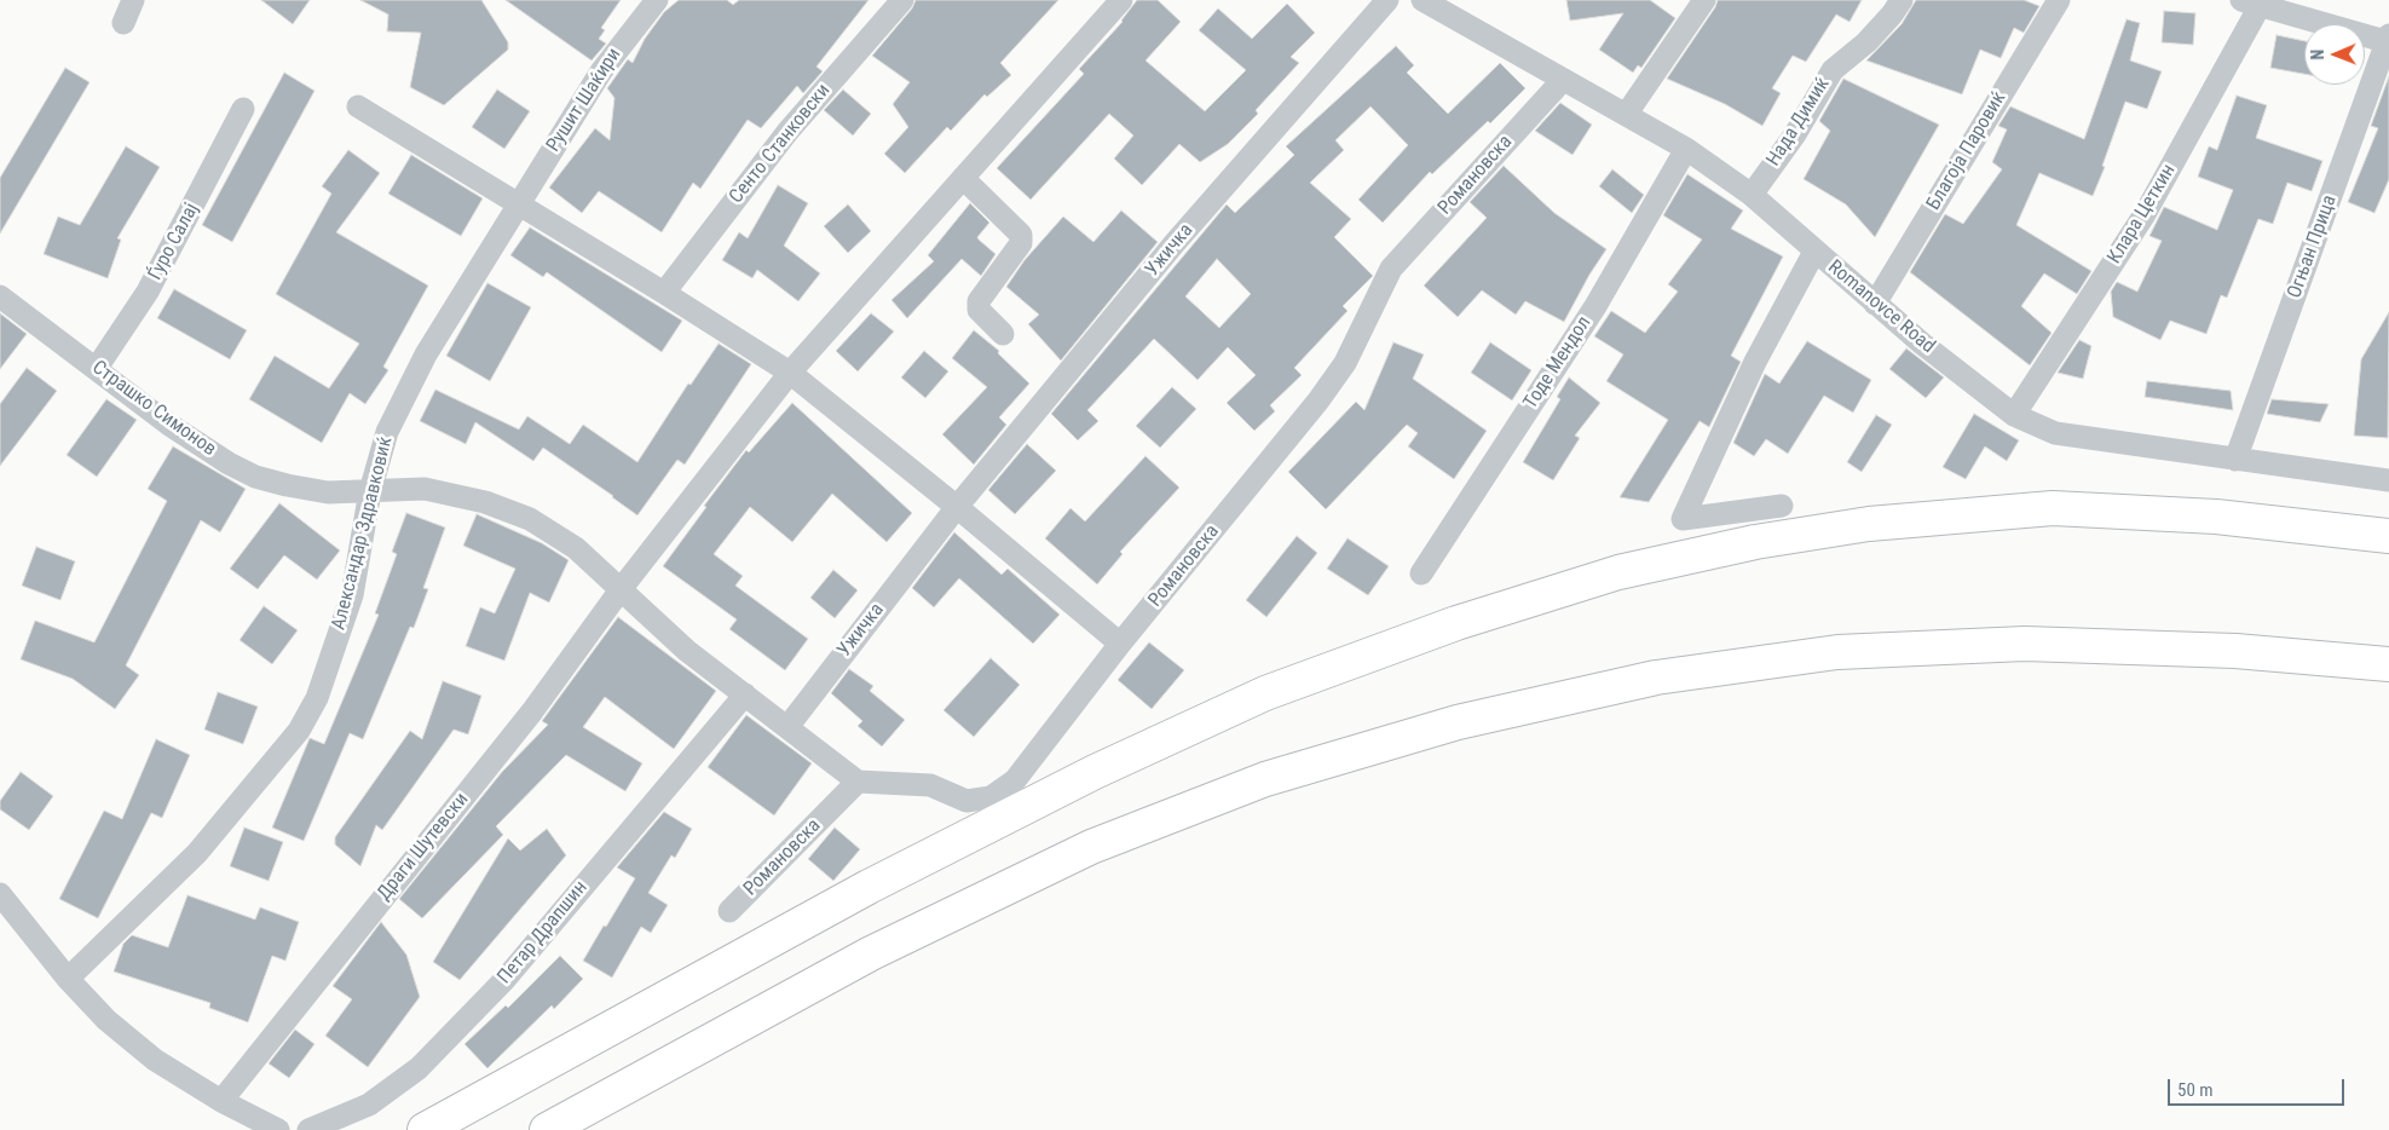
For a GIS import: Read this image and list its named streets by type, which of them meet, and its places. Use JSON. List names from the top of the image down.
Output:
{
  "streets": {
    "street": [
      "Рушит Шаќири",
      "Нада Димиќ",
      "Сенто Станковски",
      "Благоја Паровиќ",
      "Романовска",
      "Клара Цеткин",
      "Ѓуро Салај",
      "Огњан Прица",
      "Ужичка",
      "Romanovce Road",
      "Тоде Мендол",
      "Страшко Симонов",
      "Александар Здравковиќ",
      "Драги Шутевски",
      "Петар Драпшин"
    ]
  },
  "crossings": [
    ["Рушит Шаќири", "Александар Здравковиќ"],
    ["Нада Димиќ", "Romanovce Road"],
    ["Благоја Паровиќ", "Romanovce Road"],
    ["Романовска", "Romanovce Road"],
    ["Романовска", "Страшко Симонов"],
    ["Клара Цеткин", "Romanovce Road"],
    ["Ѓуро Салај", "Страшко Симонов"],
    ["Огњан Прица", "Romanovce Road"],
    ["Ужичка", "Страшко Симонов"],
    ["Romanovce Road", "Тоде Мендол"],
    ["Страшко Симонов", "Александар Здравковиќ"],
    ["Страшко Симонов", "Драги Шутевски"],
    ["Страшко Симонов", "Петар Драпшин"]
  ],
  "scale_bar": "50 m",
  "north": "left"
}
